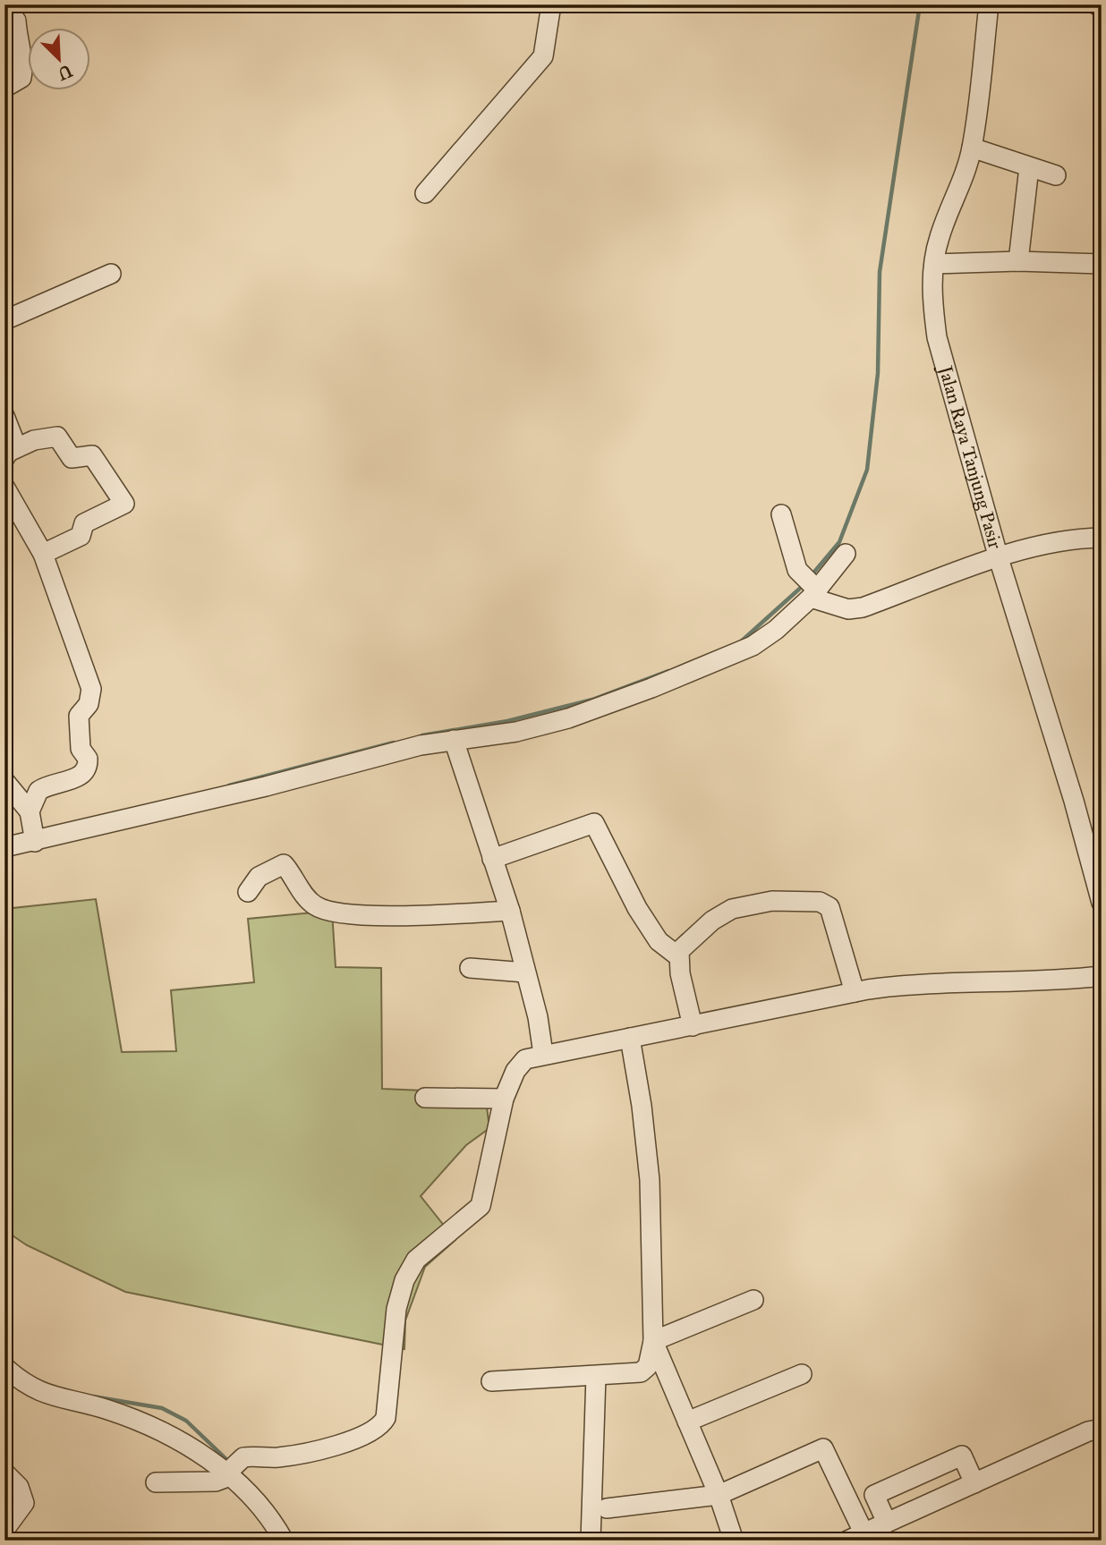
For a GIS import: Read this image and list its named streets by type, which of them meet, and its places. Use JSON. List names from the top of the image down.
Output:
{
  "streets": {
    "street": ["Jalan Raya Tanjung Pasir"]
  },
  "north": "bottom right"
}
